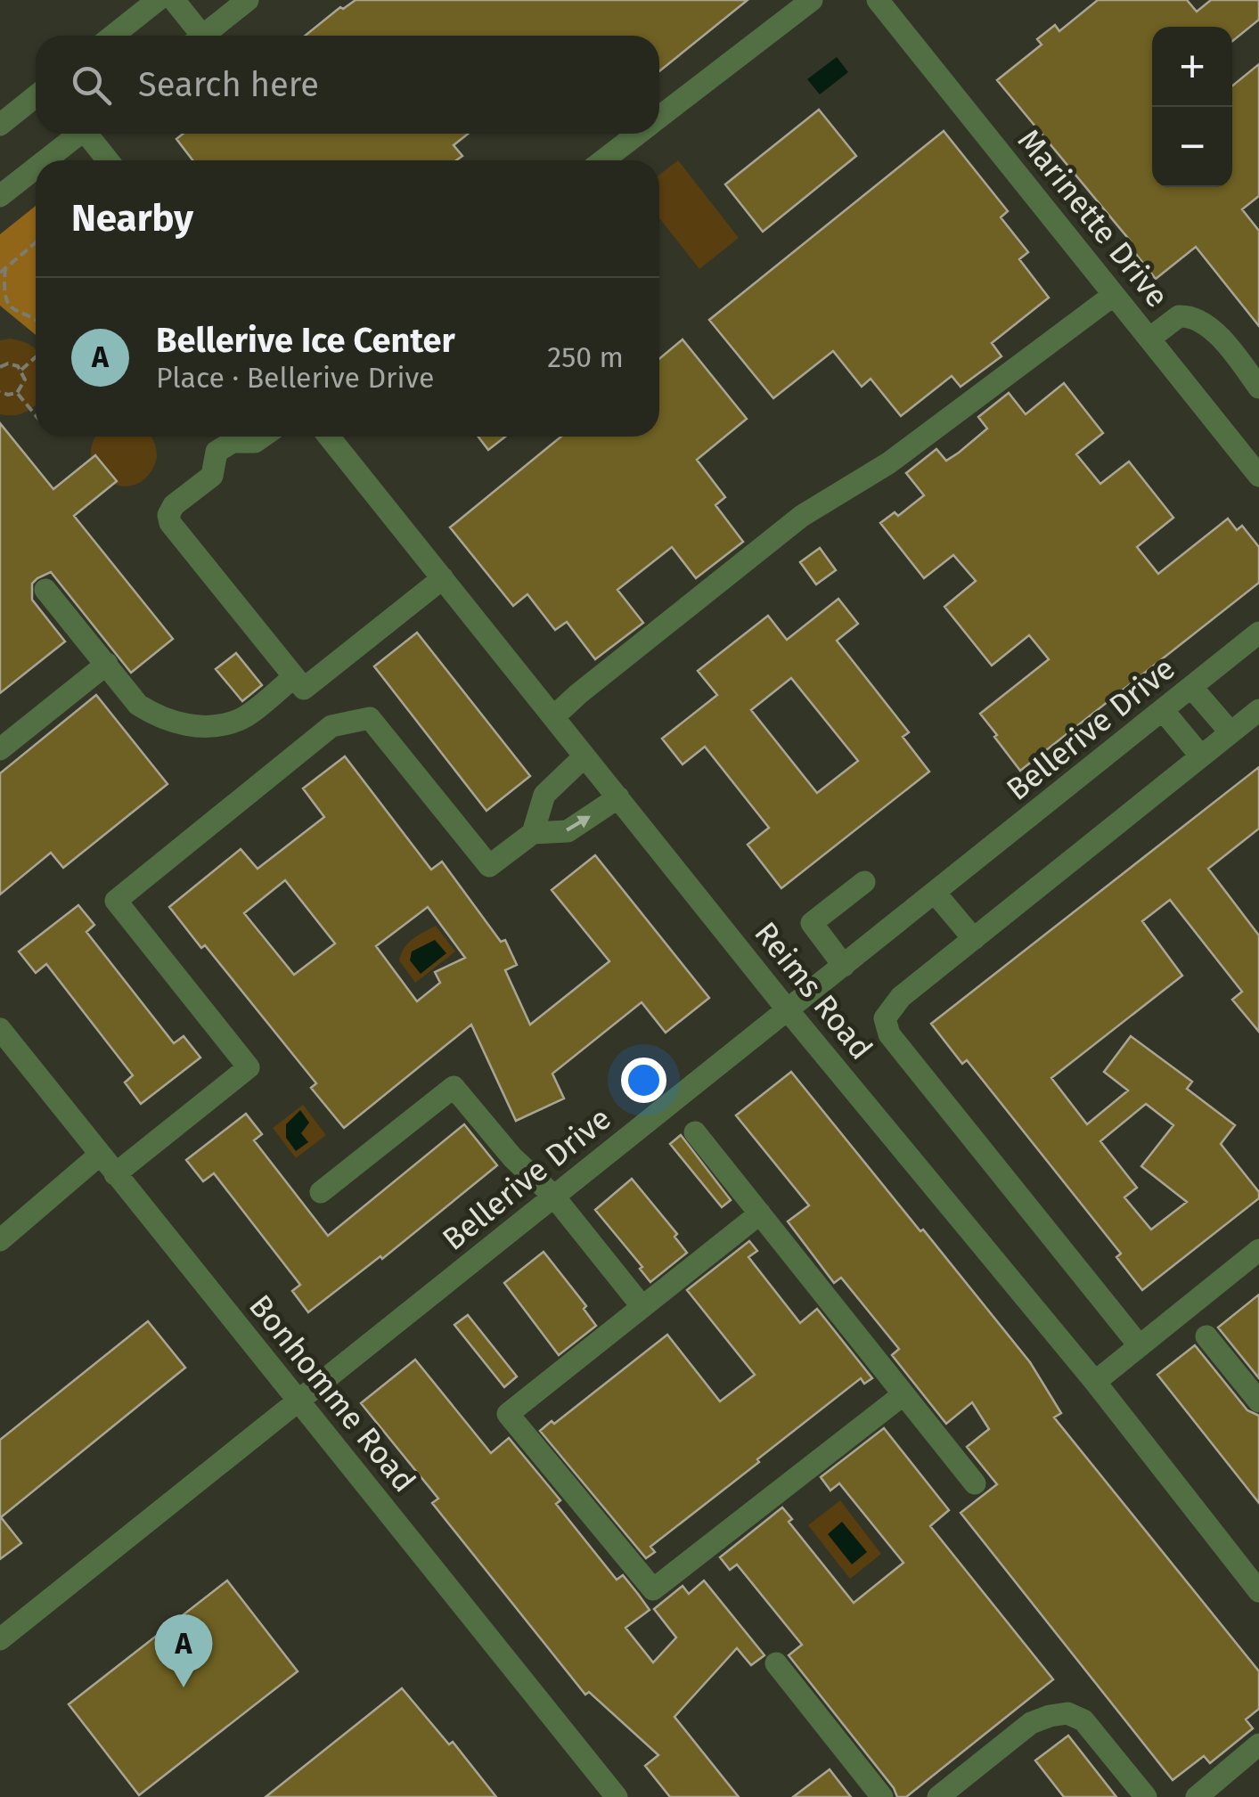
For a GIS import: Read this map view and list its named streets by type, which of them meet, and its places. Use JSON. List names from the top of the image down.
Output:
{
  "streets": {
    "street": [
      "Marinette Drive",
      "Bellerive Drive",
      "Reims Road",
      "Bonhomme Road"
    ]
  },
  "crossings": [
    ["Bellerive Drive", "Reims Road"],
    ["Bellerive Drive", "Bonhomme Road"]
  ],
  "page": {
    "map_buttons": ["+", "−"],
    "search": "Search here",
    "heading": "Nearby",
    "list": [
      {
        "mark": "A",
        "name": "Bellerive Ice Center",
        "note": "Place · Bellerive Drive",
        "value": "250 m"
      }
    ],
    "pins": "A"
  }
}
